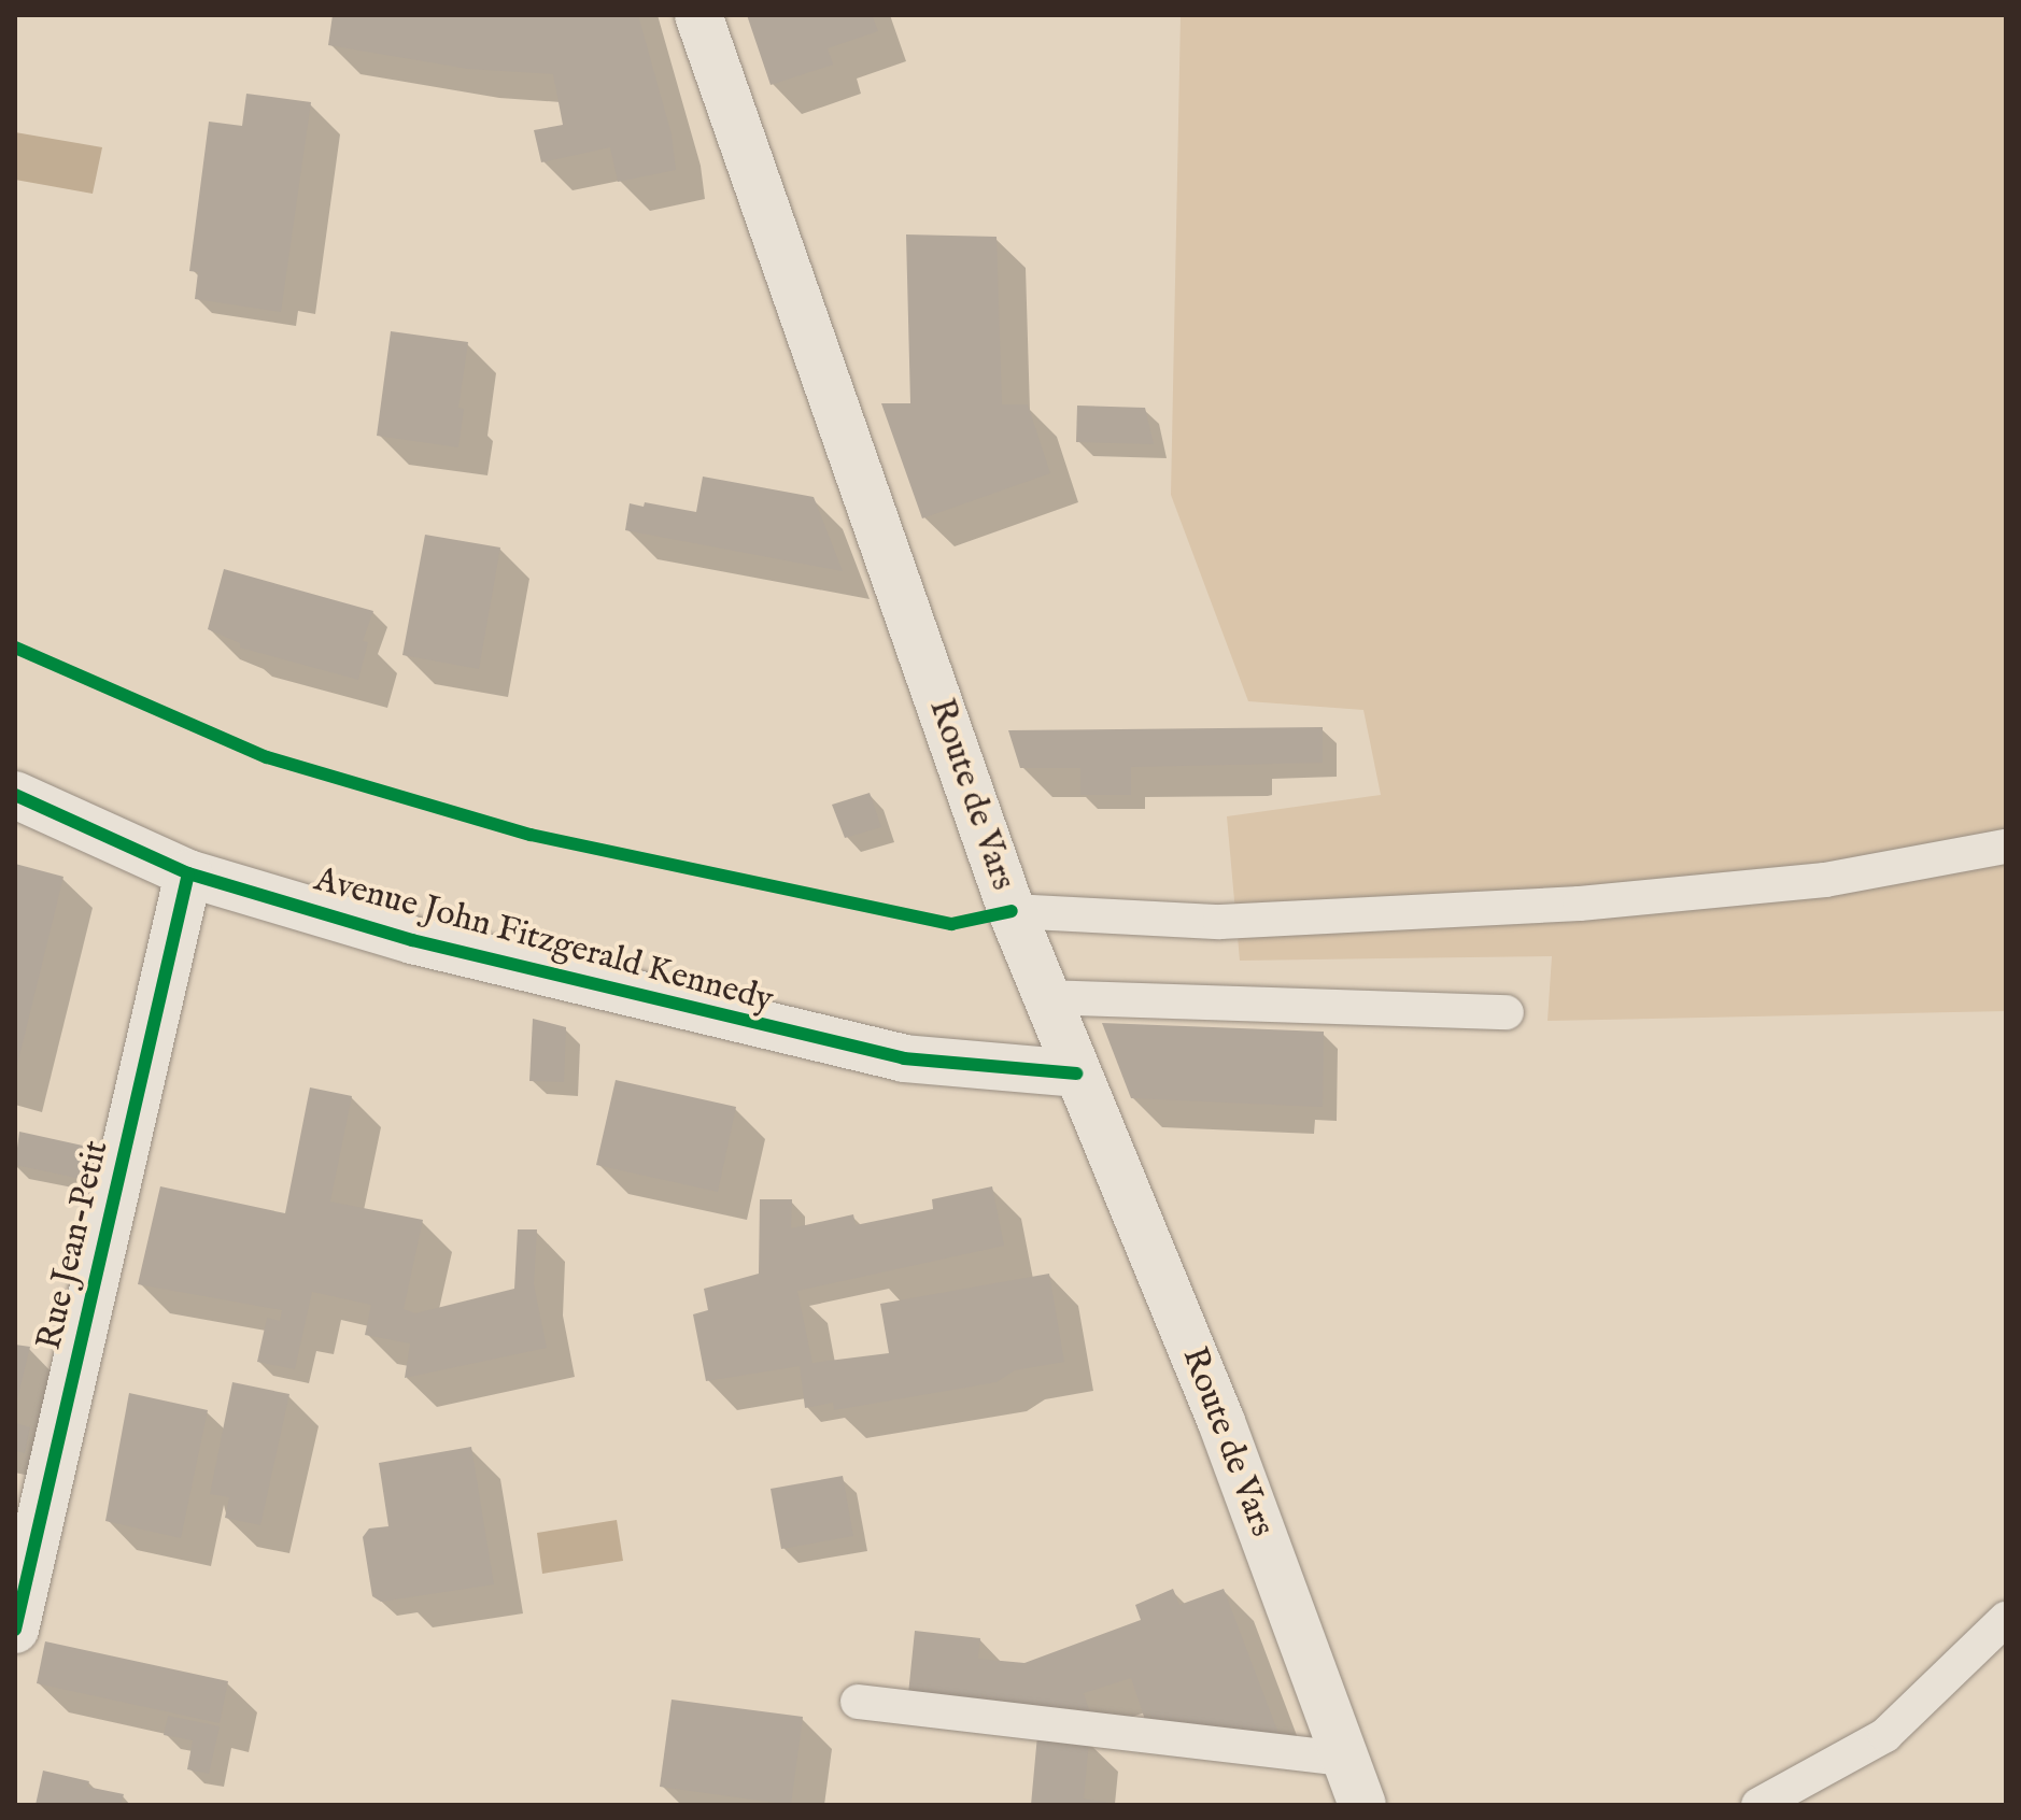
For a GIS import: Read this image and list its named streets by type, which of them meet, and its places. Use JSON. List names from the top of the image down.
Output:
{
  "streets": {
    "main road": ["Route de Vars", "Avenue John Fitzgerald Kennedy", "Rue Jean-Petit"]
  },
  "crossings": [
    ["Route de Vars", "Avenue John Fitzgerald Kennedy"],
    ["Avenue John Fitzgerald Kennedy", "Rue Jean-Petit"]
  ]
}
